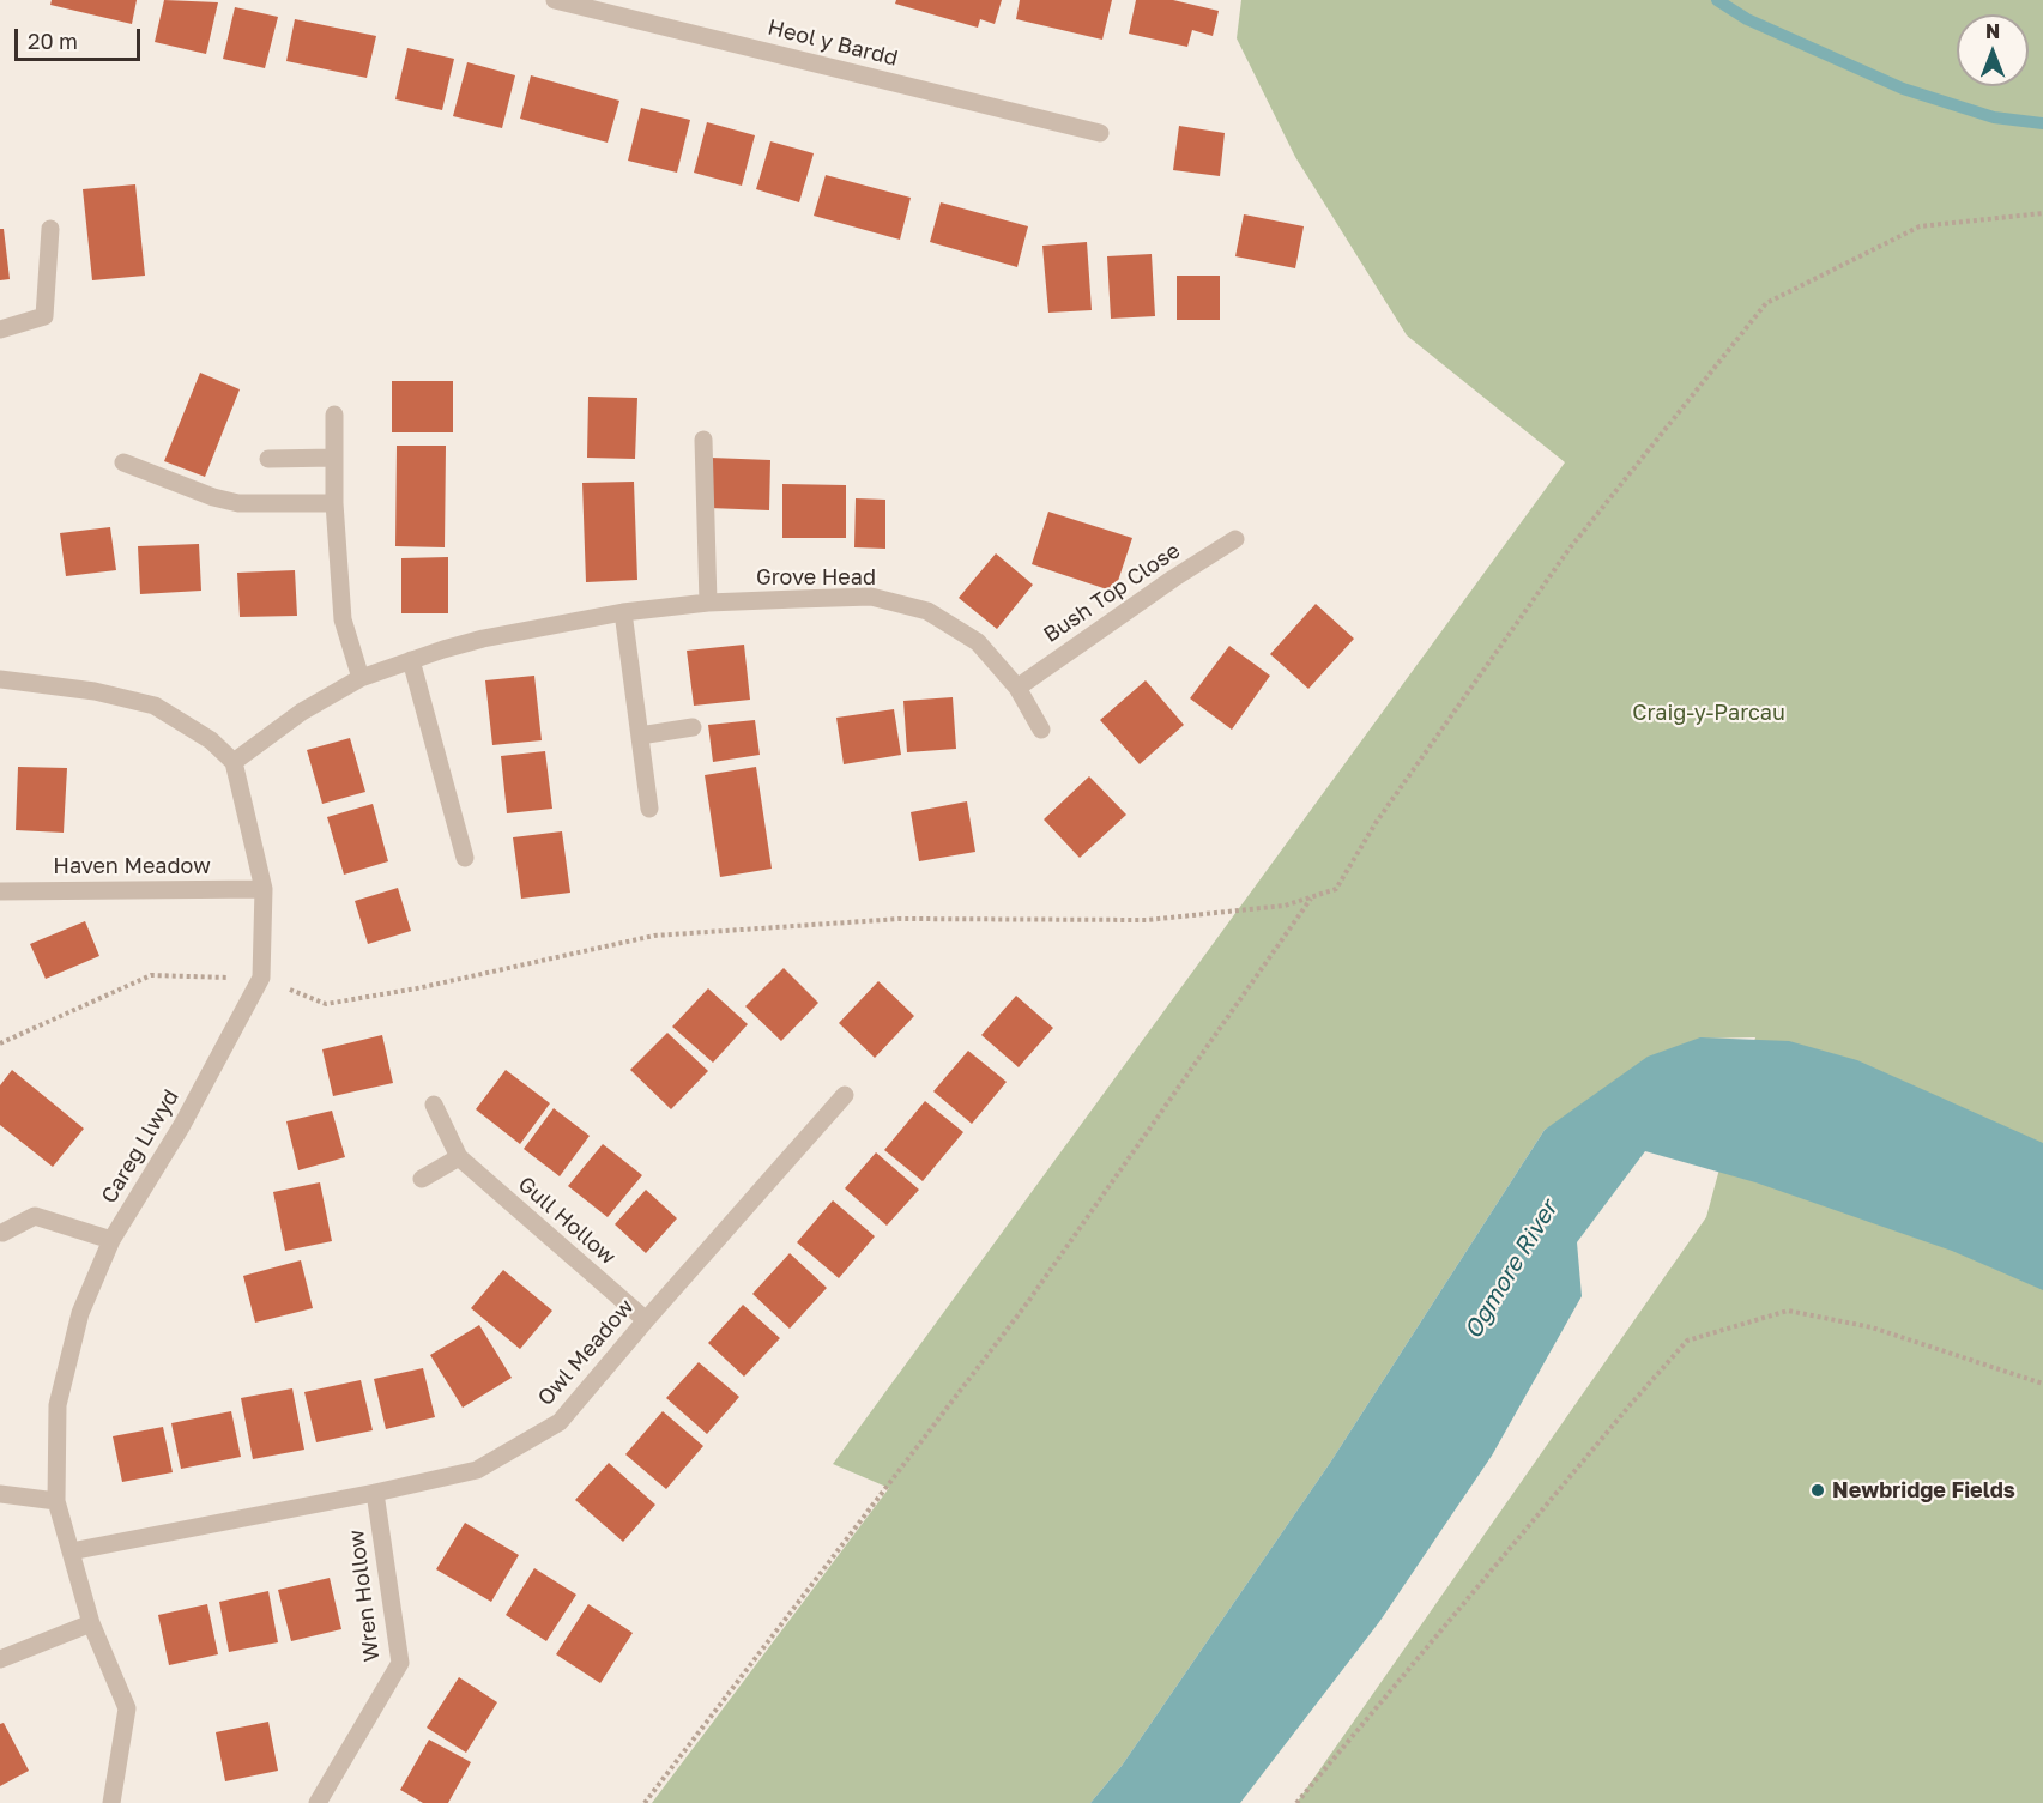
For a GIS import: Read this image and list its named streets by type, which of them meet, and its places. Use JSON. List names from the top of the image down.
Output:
{
  "streets": {
    "street": [
      "Heol y Bardd",
      "Grove Head",
      "Bush Top Close",
      "Haven Meadow",
      "Careg Llwyd",
      "Gull Hollow",
      "Owl Meadow",
      "Wren Hollow"
    ]
  },
  "crossings": [
    ["Grove Head", "Bush Top Close"],
    ["Grove Head", "Careg Llwyd"],
    ["Haven Meadow", "Careg Llwyd"],
    ["Careg Llwyd", "Owl Meadow"],
    ["Gull Hollow", "Owl Meadow"],
    ["Owl Meadow", "Wren Hollow"]
  ],
  "water": ["Ogmore River"],
  "parks": ["Craig-y-Parcau"],
  "places": ["Newbridge Fields"],
  "scale_bar": "20 m",
  "north": "top"
}
